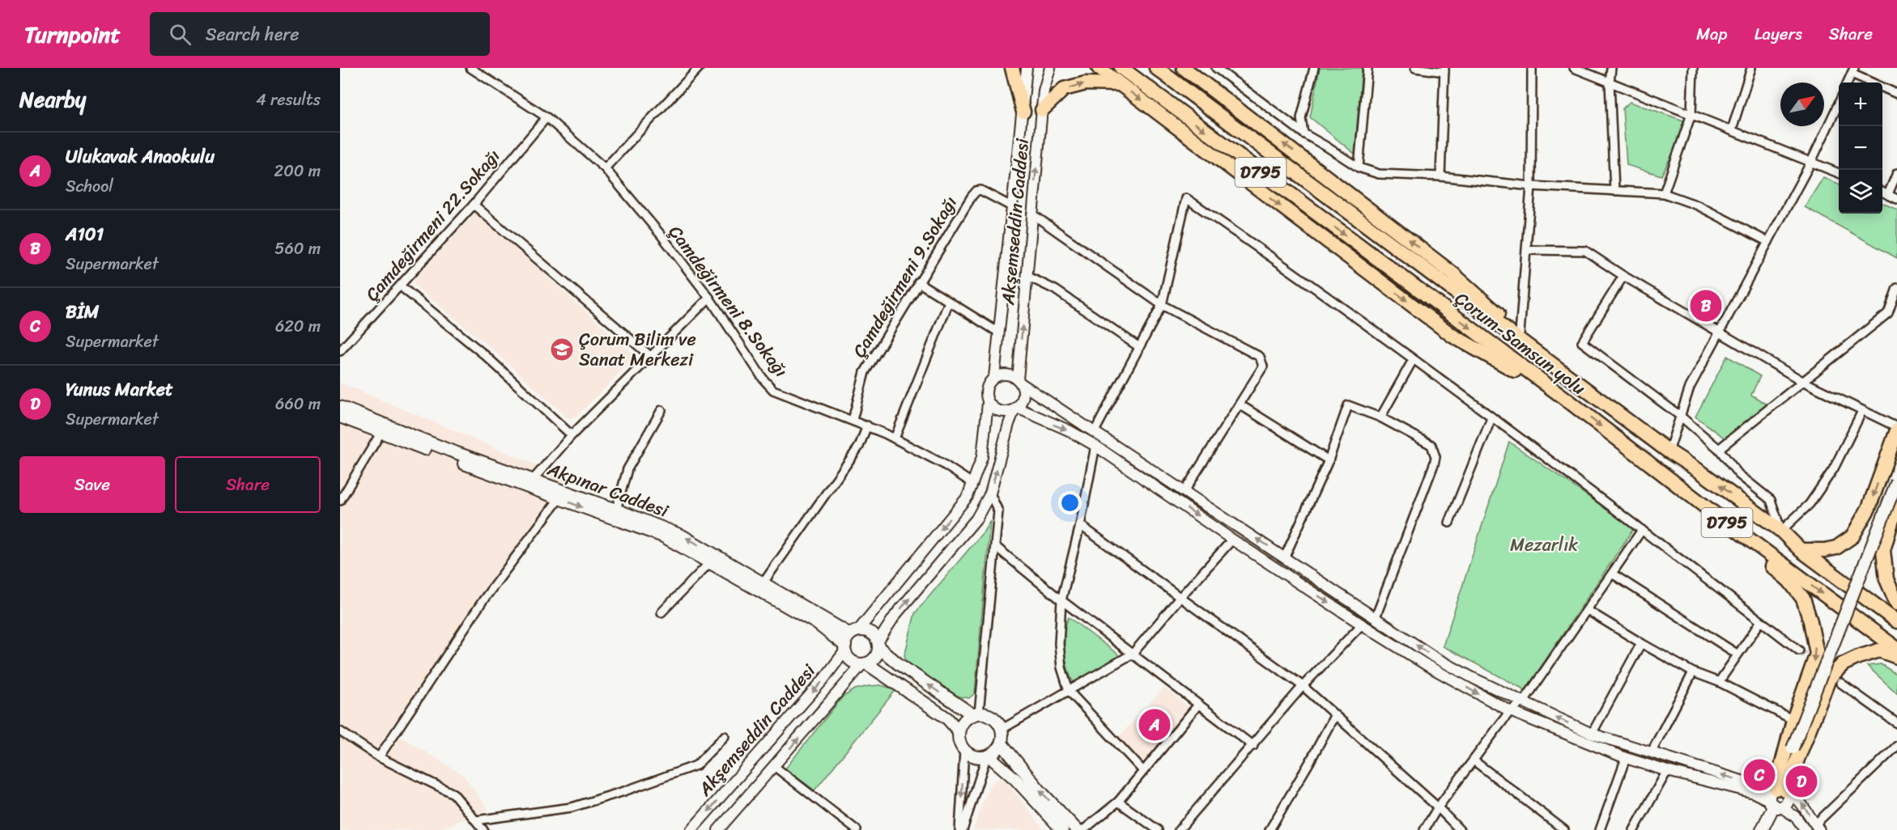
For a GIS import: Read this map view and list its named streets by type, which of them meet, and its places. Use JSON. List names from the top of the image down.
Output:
{
  "streets": {
    "highway": ["D795", "Çorum-Samsun yolu"],
    "main road": ["Akpınar Caddesi"],
    "street": [
      "Akşemseddin Caddesi",
      "Çamdeğirmeni 22.Sokağı",
      "Çamdeğirmeni 9.Sokağı",
      "Çamdeğirmeni 8.Sokağı"
    ]
  },
  "crossings": [
    ["Akşemseddin Caddesi", "Çamdeğirmeni 9.Sokağı"],
    ["Akşemseddin Caddesi", "Akpınar Caddesi"],
    ["Çamdeğirmeni 22.Sokağı", "Çamdeğirmeni 8.Sokağı"],
    ["Çamdeğirmeni 9.Sokağı", "Çamdeğirmeni 8.Sokağı"]
  ],
  "parks": ["Mezarlık"],
  "places": {
    "school or university": ["Çorum Bilim ve Sanat Merkezi"]
  },
  "north": "top right",
  "page": {
    "header": "Turnpoint",
    "search": "Search here",
    "nav": ["Map", "Layers", "Share"],
    "heading": ["Nearby", "4 results"],
    "map_buttons": ["+", "−"],
    "list": [
      {
        "mark": "A",
        "name": "Ulukavak Anaokulu",
        "note": "School",
        "value": "200 m"
      },
      {
        "mark": "B",
        "name": "A101",
        "note": "Supermarket",
        "value": "560 m"
      },
      {
        "mark": "C",
        "name": "BİM",
        "note": "Supermarket",
        "value": "620 m"
      },
      {
        "mark": "D",
        "name": "Yunus Market",
        "note": "Supermarket",
        "value": "660 m"
      }
    ],
    "pins": [
      "B",
      "A",
      "C",
      "D"
    ],
    "buttons": ["Save", "Share"]
  }
}
